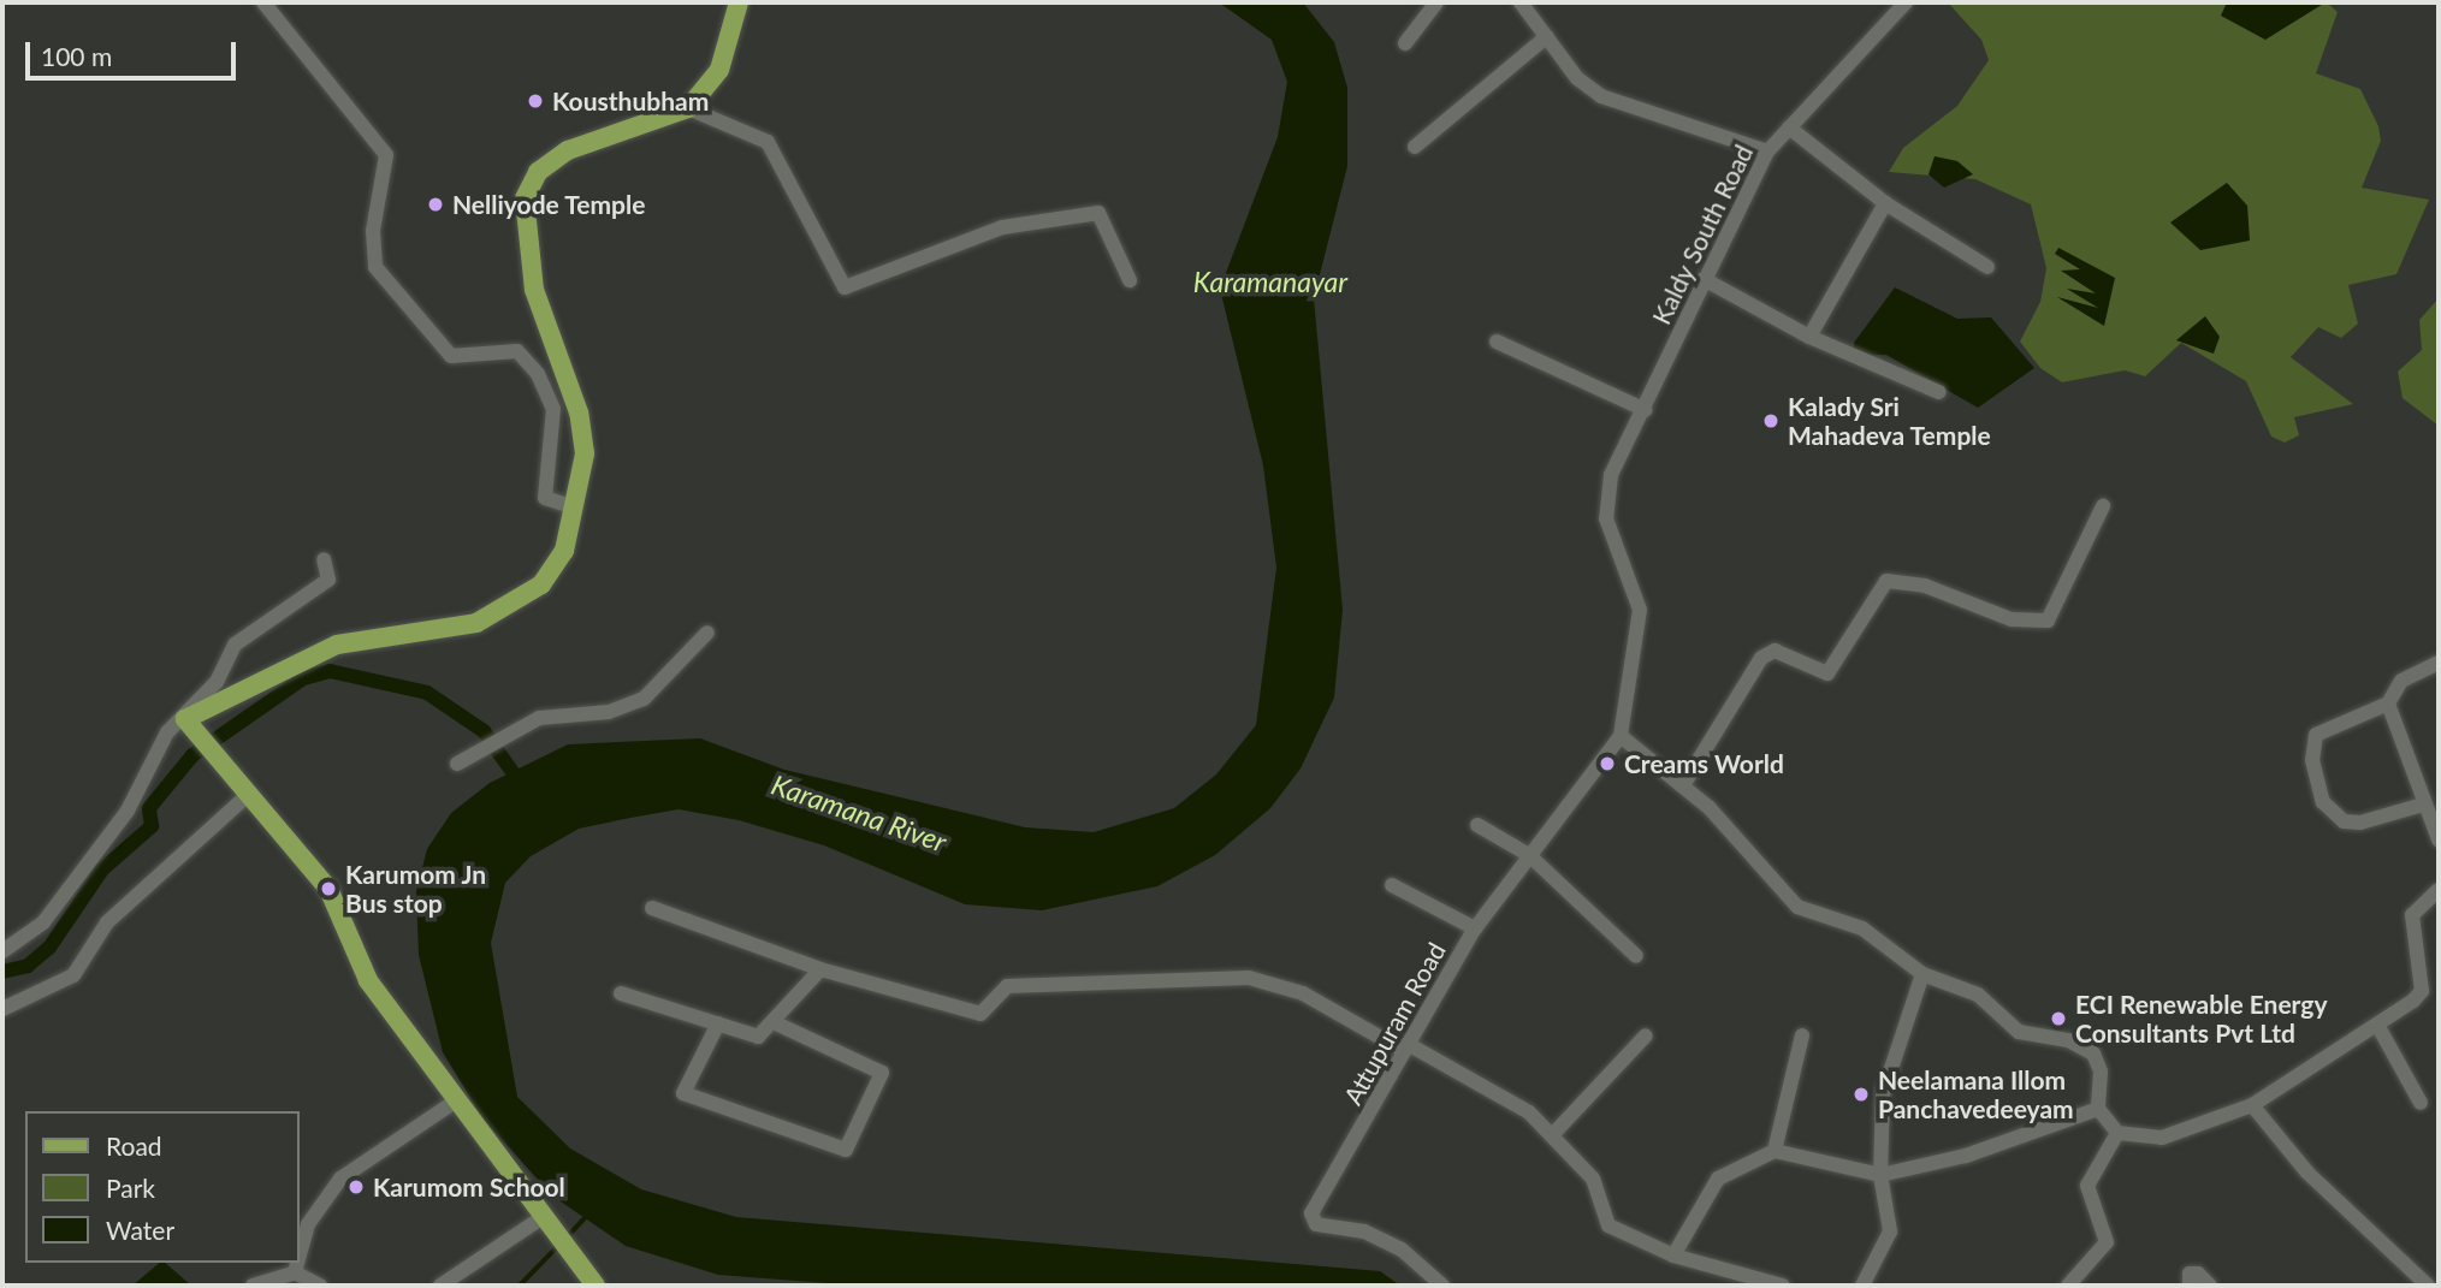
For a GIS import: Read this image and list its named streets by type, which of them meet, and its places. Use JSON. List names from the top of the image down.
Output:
{
  "streets": {
    "street": ["Kaldy South Road", "Attupuram Road"]
  },
  "crossings": [
    ["Kaldy South Road", "Attupuram Road"]
  ],
  "water": ["Karamanayar", "Karamana River"],
  "places": [
    "Kousthubham",
    "Nelliyode Temple",
    "Kalady Sri Mahadeva Temple",
    "Creams World",
    "Karumom Jn Bus stop",
    "ECI Renewable Energy Consultants Pvt Ltd",
    "Neelamana Illom Panchavedeeyam",
    "Karumom School"
  ],
  "legend": ["Road", "Park", "Water"],
  "scale_bar": "100 m"
}
